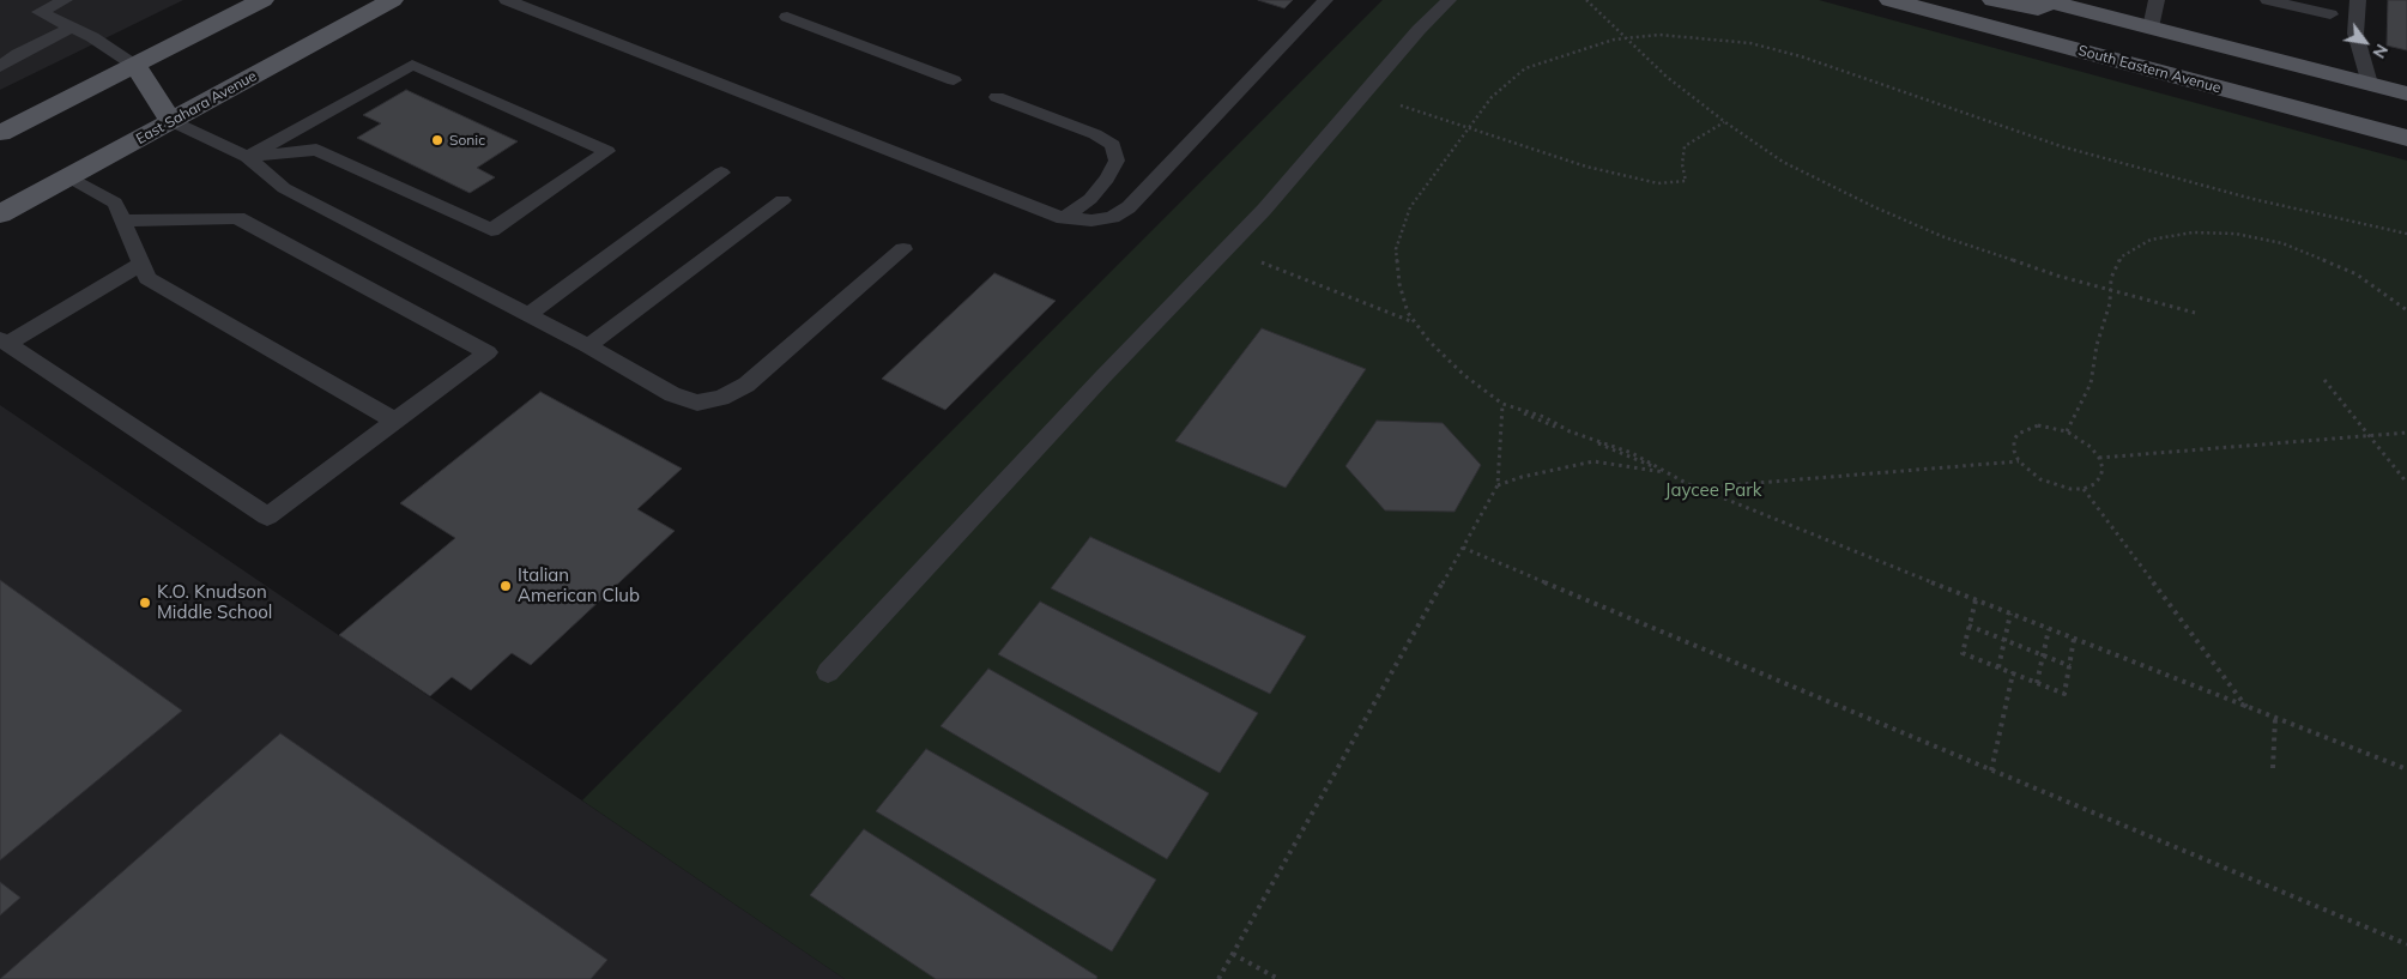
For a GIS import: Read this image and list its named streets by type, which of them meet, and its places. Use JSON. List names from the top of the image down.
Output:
{
  "streets": {
    "main road": ["South Eastern Avenue", "East Sahara Avenue"]
  },
  "parks": ["Jaycee Park"],
  "places": ["Sonic", "Italian American Club", "K.O. Knudson Middle School"],
  "north": "bottom right"
}
